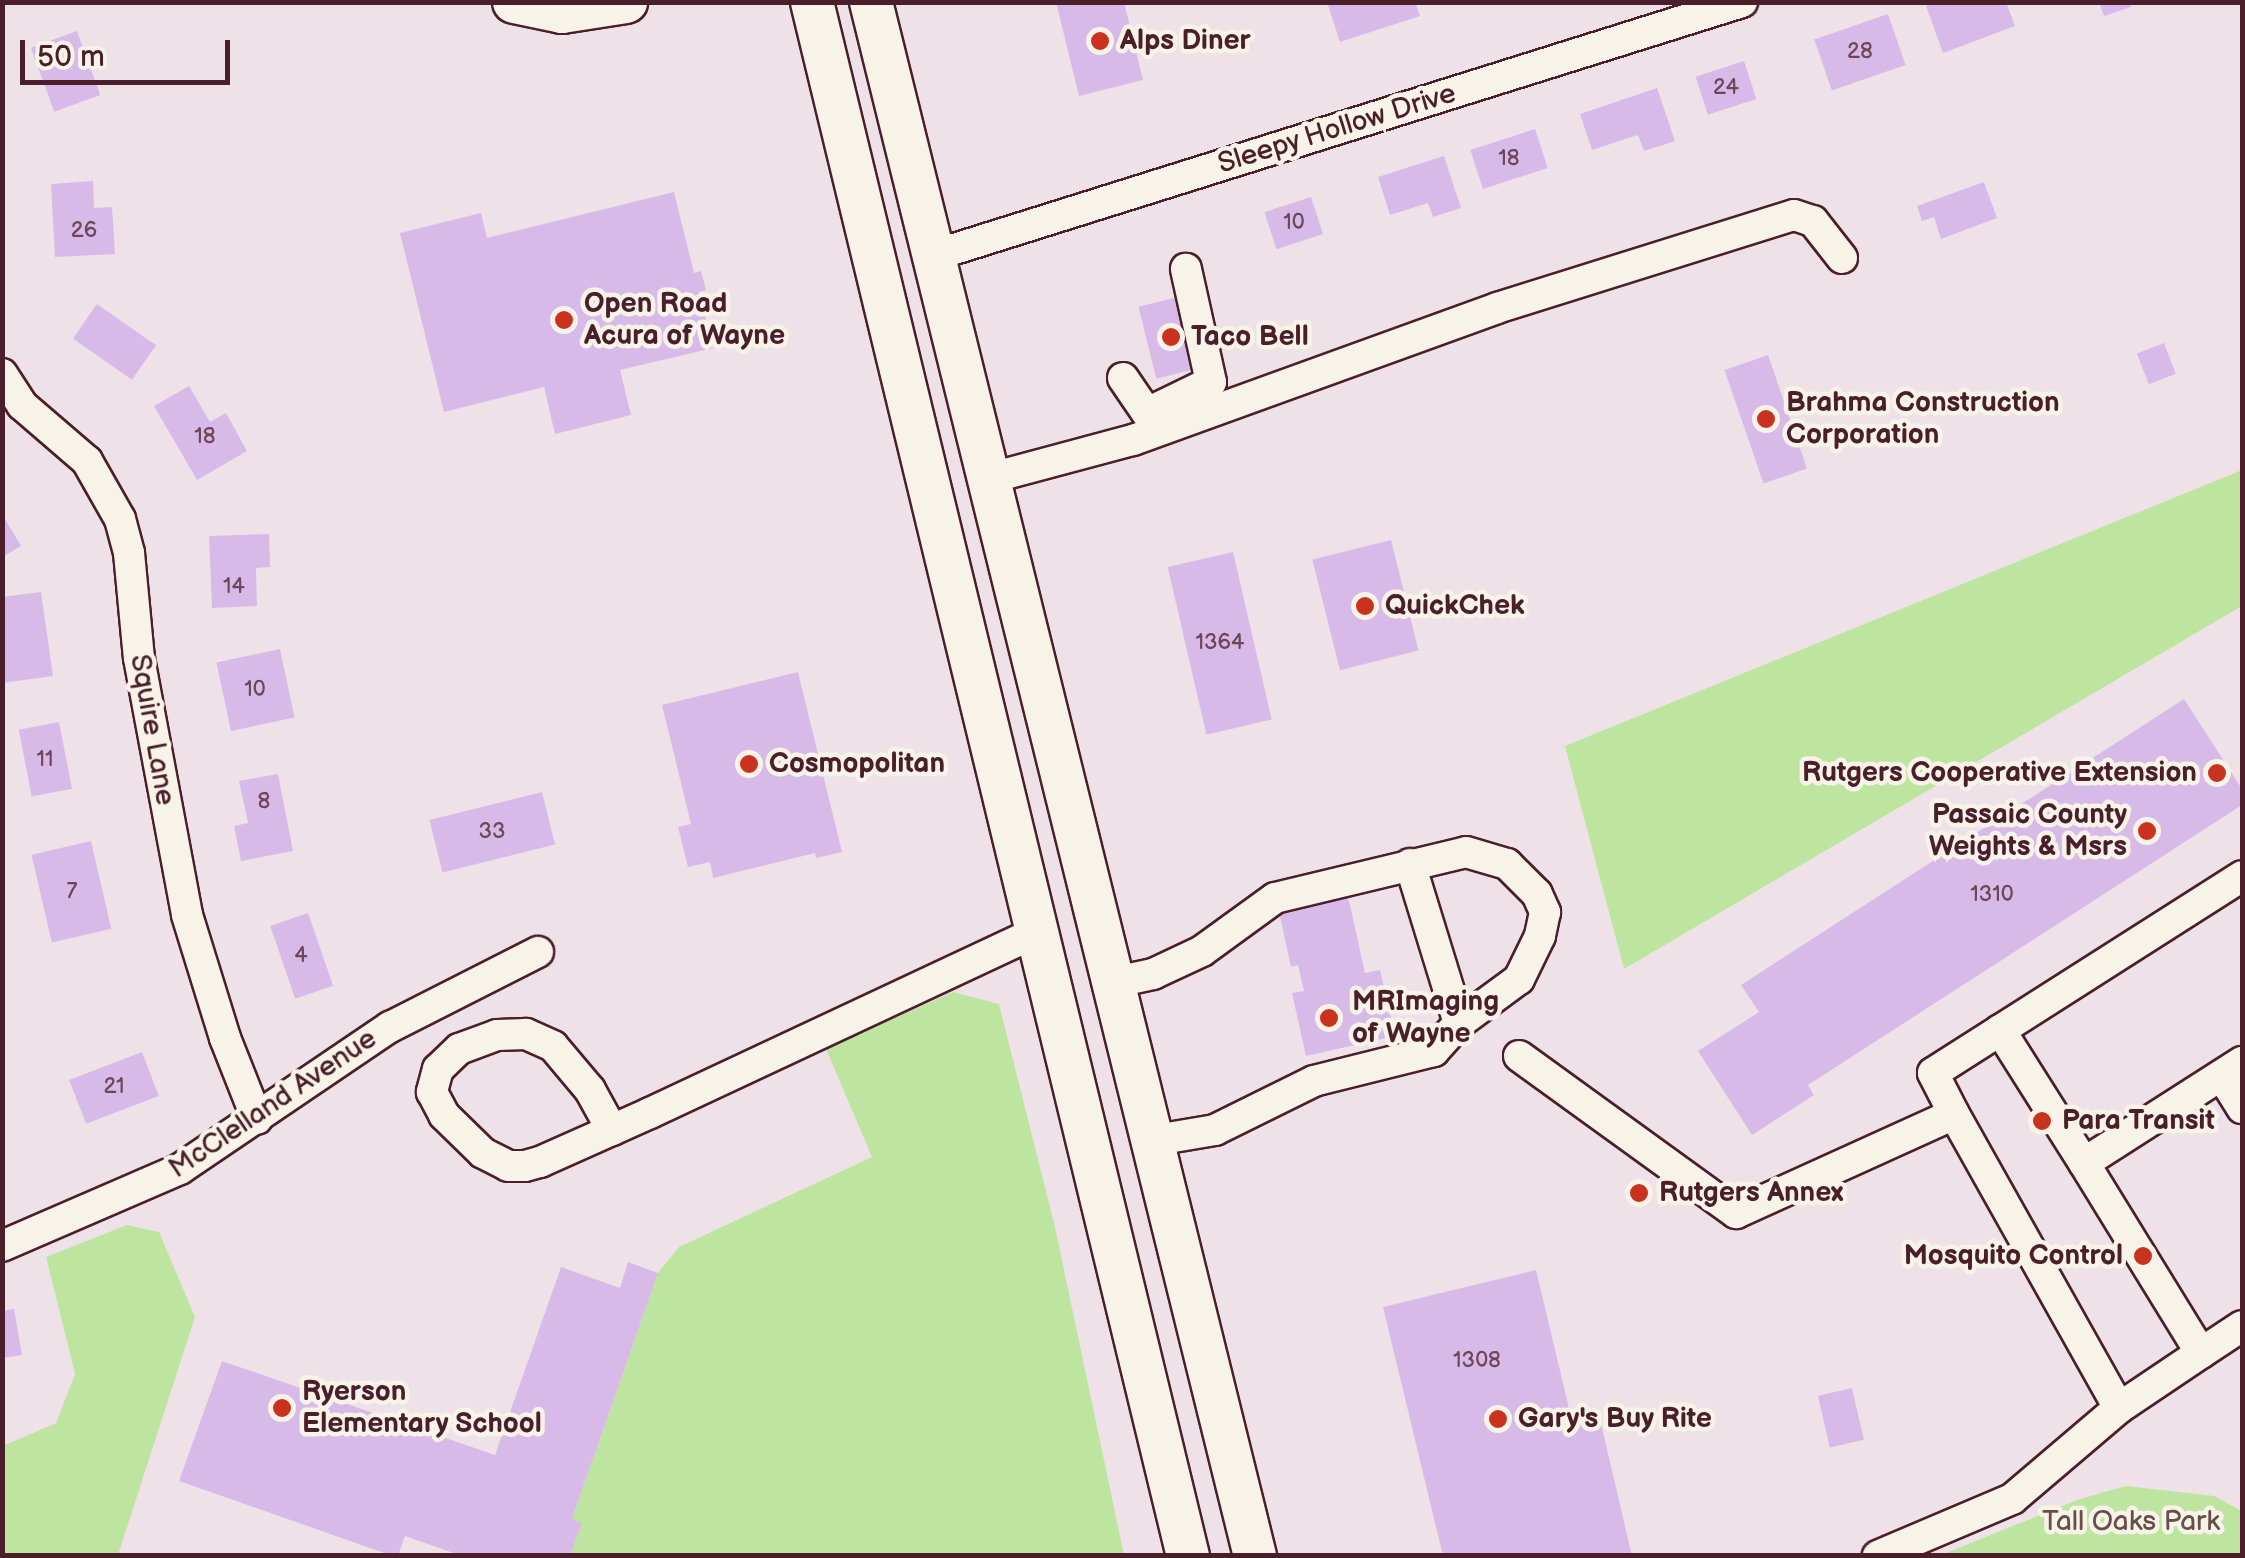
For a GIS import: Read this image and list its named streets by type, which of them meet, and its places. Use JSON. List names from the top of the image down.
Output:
{
  "streets": {
    "street": ["Sleepy Hollow Drive", "Squire Lane", "McClelland Avenue"]
  },
  "crossings": [
    ["Squire Lane", "McClelland Avenue"]
  ],
  "parks": ["Tall Oaks Park"],
  "places": [
    "Alps Diner",
    "Open Road Acura of Wayne",
    "Taco Bell",
    "Brahma Construction Corporation",
    "QuickChek",
    "Cosmopolitan",
    "Rutgers Cooperative Extension",
    "Passaic County Weights & Msrs",
    "MRImaging of Wayne",
    "Para Transit",
    "Rutgers Annex",
    "Mosquito Control",
    "Ryerson Elementary School",
    "Gary's Buy Rite"
  ],
  "house_numbers": [
    "28",
    "24",
    "18",
    "10",
    "26",
    "18",
    "14",
    "1364",
    "10",
    "11",
    "8",
    "33",
    "7",
    "1310",
    "4",
    "21",
    "1308"
  ],
  "scale_bar": "50 m"
}
